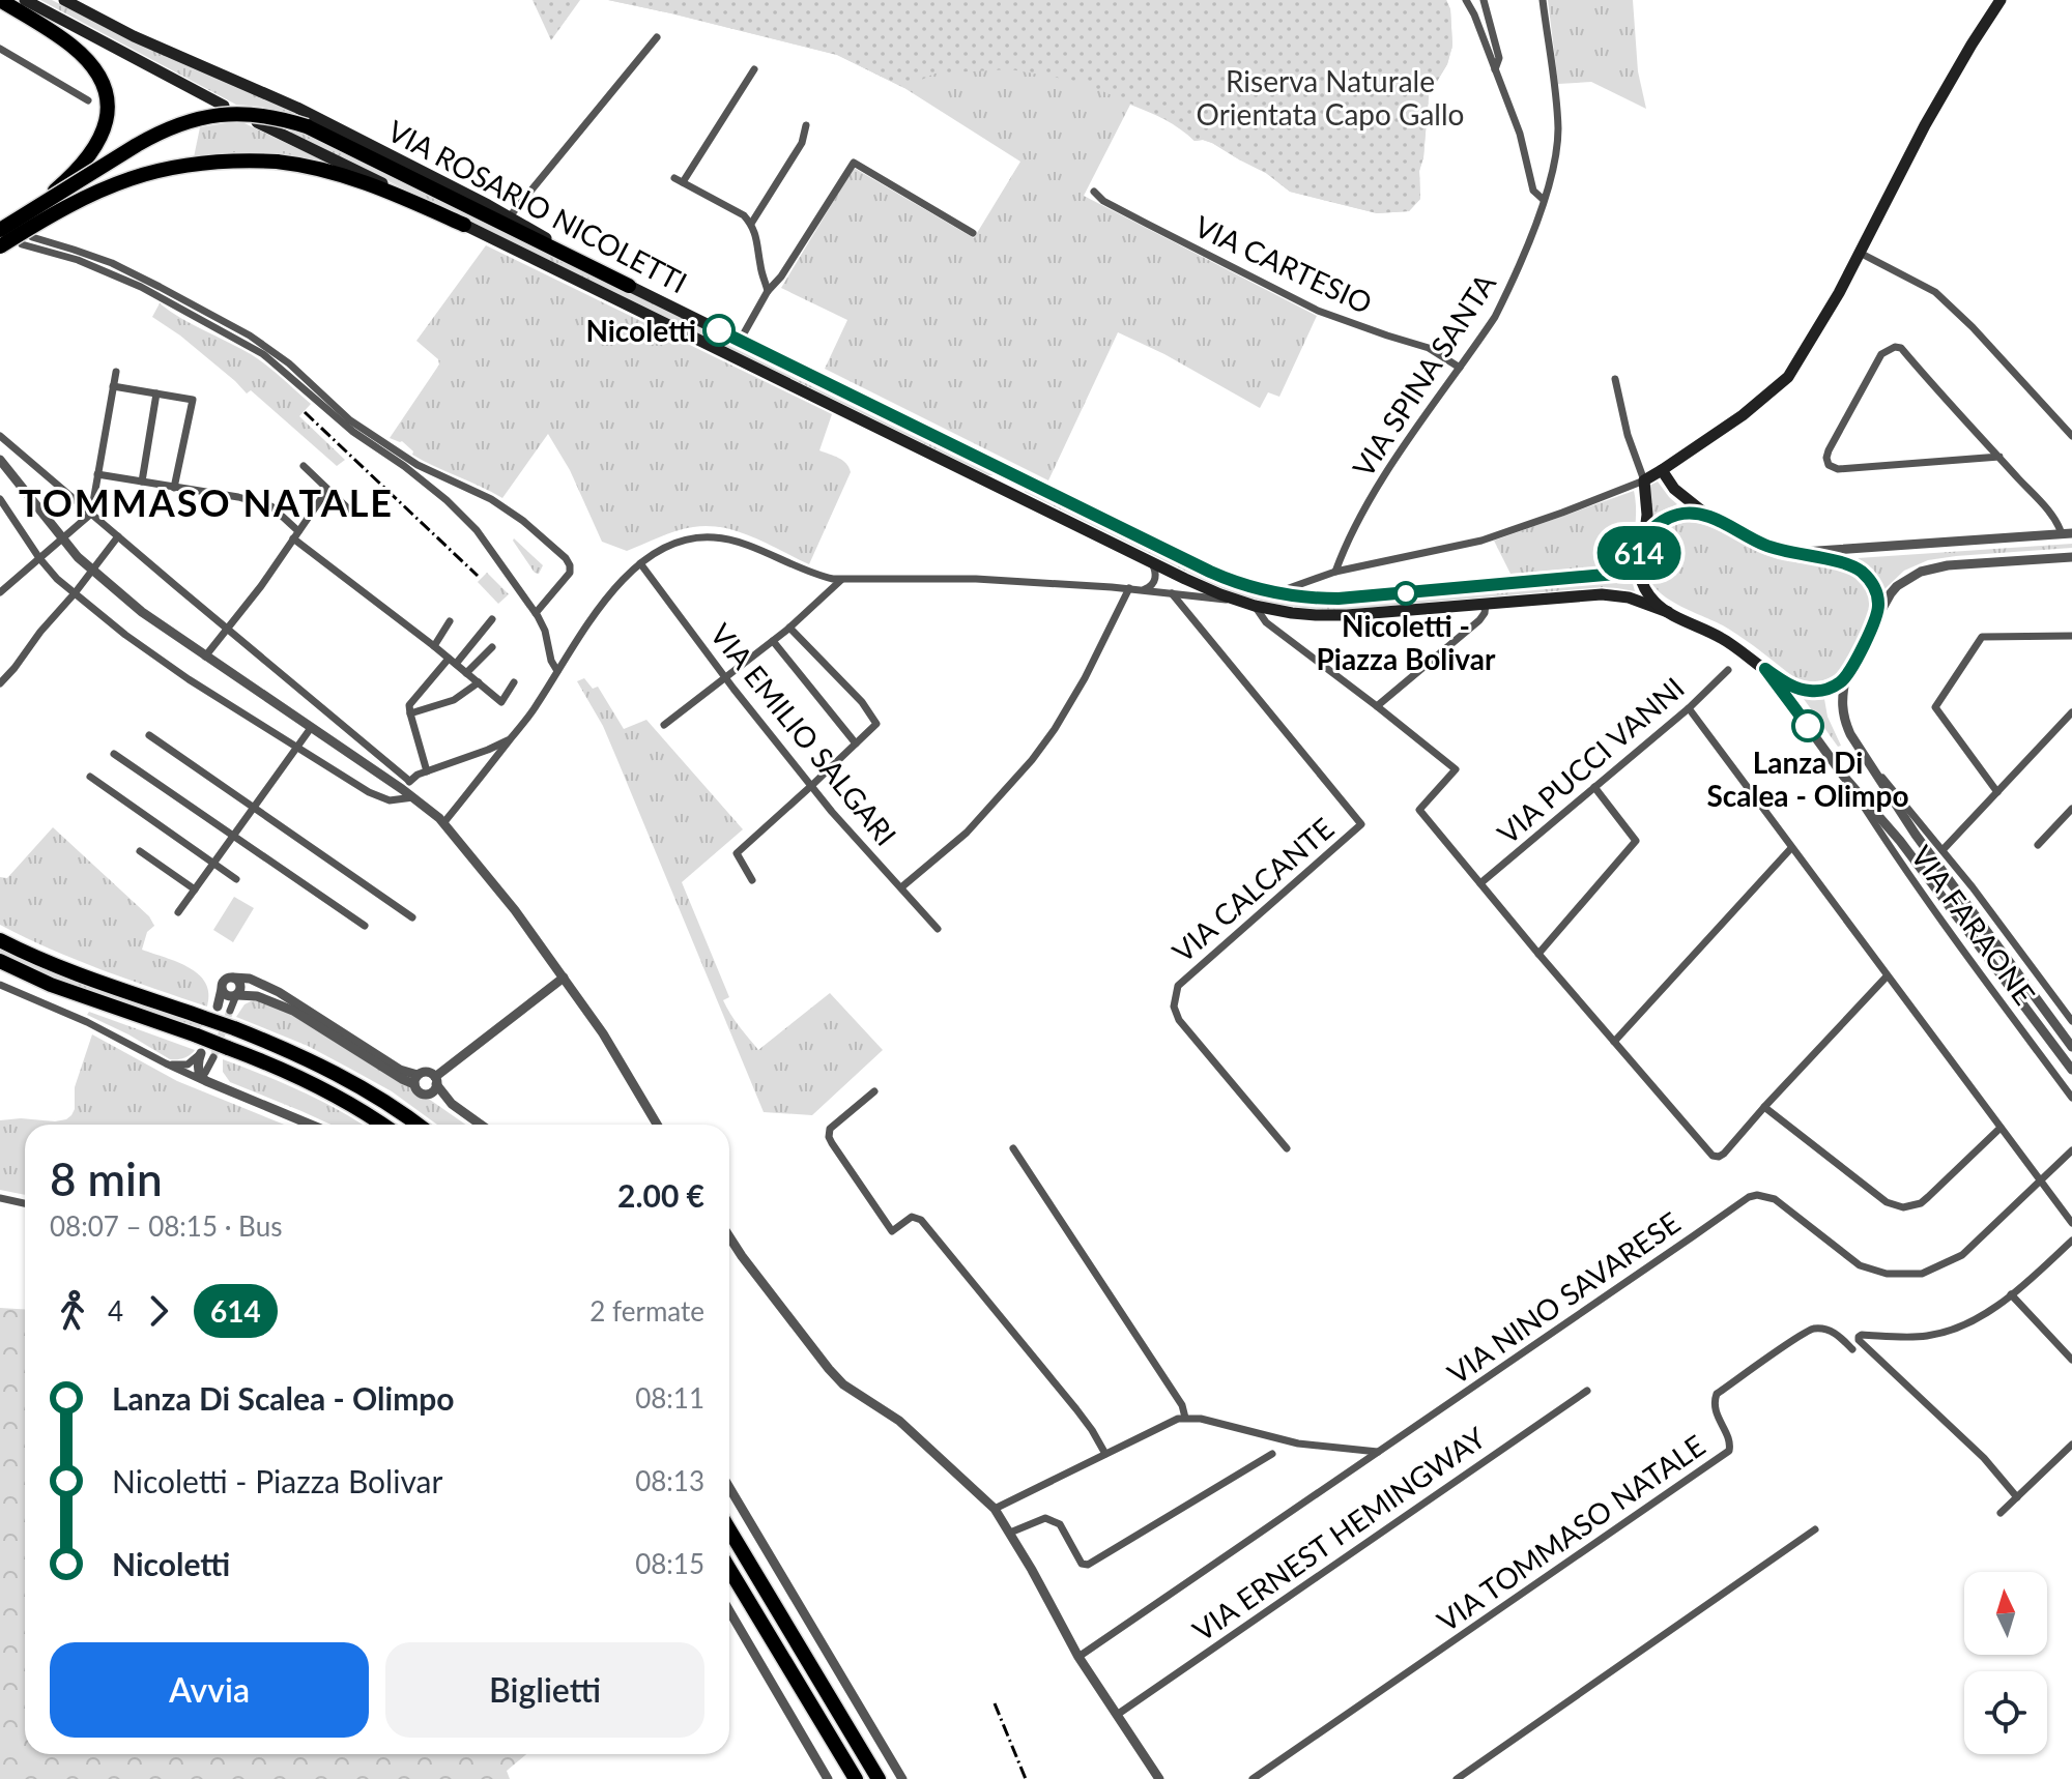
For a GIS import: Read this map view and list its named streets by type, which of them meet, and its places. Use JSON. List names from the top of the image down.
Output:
{
  "streets": {
    "main road": ["VIA ROSARIO NICOLETTI"],
    "street": [
      "VIA CARTESIO",
      "VIA SPINA SANTA",
      "VIA EMILIO SALGARI",
      "VIA PUCCI VANNI",
      "VIA CALCANTE",
      "VIA FARAONE",
      "VIA NINO SAVARESE",
      "VIA TOMMASO NATALE",
      "VIA ERNEST HEMINGWAY"
    ]
  },
  "crossings": [
    ["VIA CARTESIO", "VIA SPINA SANTA"]
  ],
  "districts": ["TOMMASO NATALE"],
  "parks": ["Riserva Naturale Orientata Capo Gallo"],
  "places": ["Nicoletti", "Nicoletti - Piazza Bolivar", "Lanza Di Scalea - Olimpo"],
  "lines": ["bus line 614"],
  "north": "top",
  "page": {
    "on_map": "614",
    "heading": ["8 min", "08:07 – 08:15 · Bus", "2.00 €"],
    "legs": ["4", "614", "2 fermate"],
    "list": [
      {
        "name": "Lanza Di Scalea - Olimpo",
        "value": "08:11"
      },
      {
        "name": "Nicoletti - Piazza Bolivar",
        "value": "08:13"
      },
      {
        "name": "Nicoletti",
        "value": "08:15"
      }
    ],
    "buttons": ["Avvia", "Biglietti"]
  }
}
